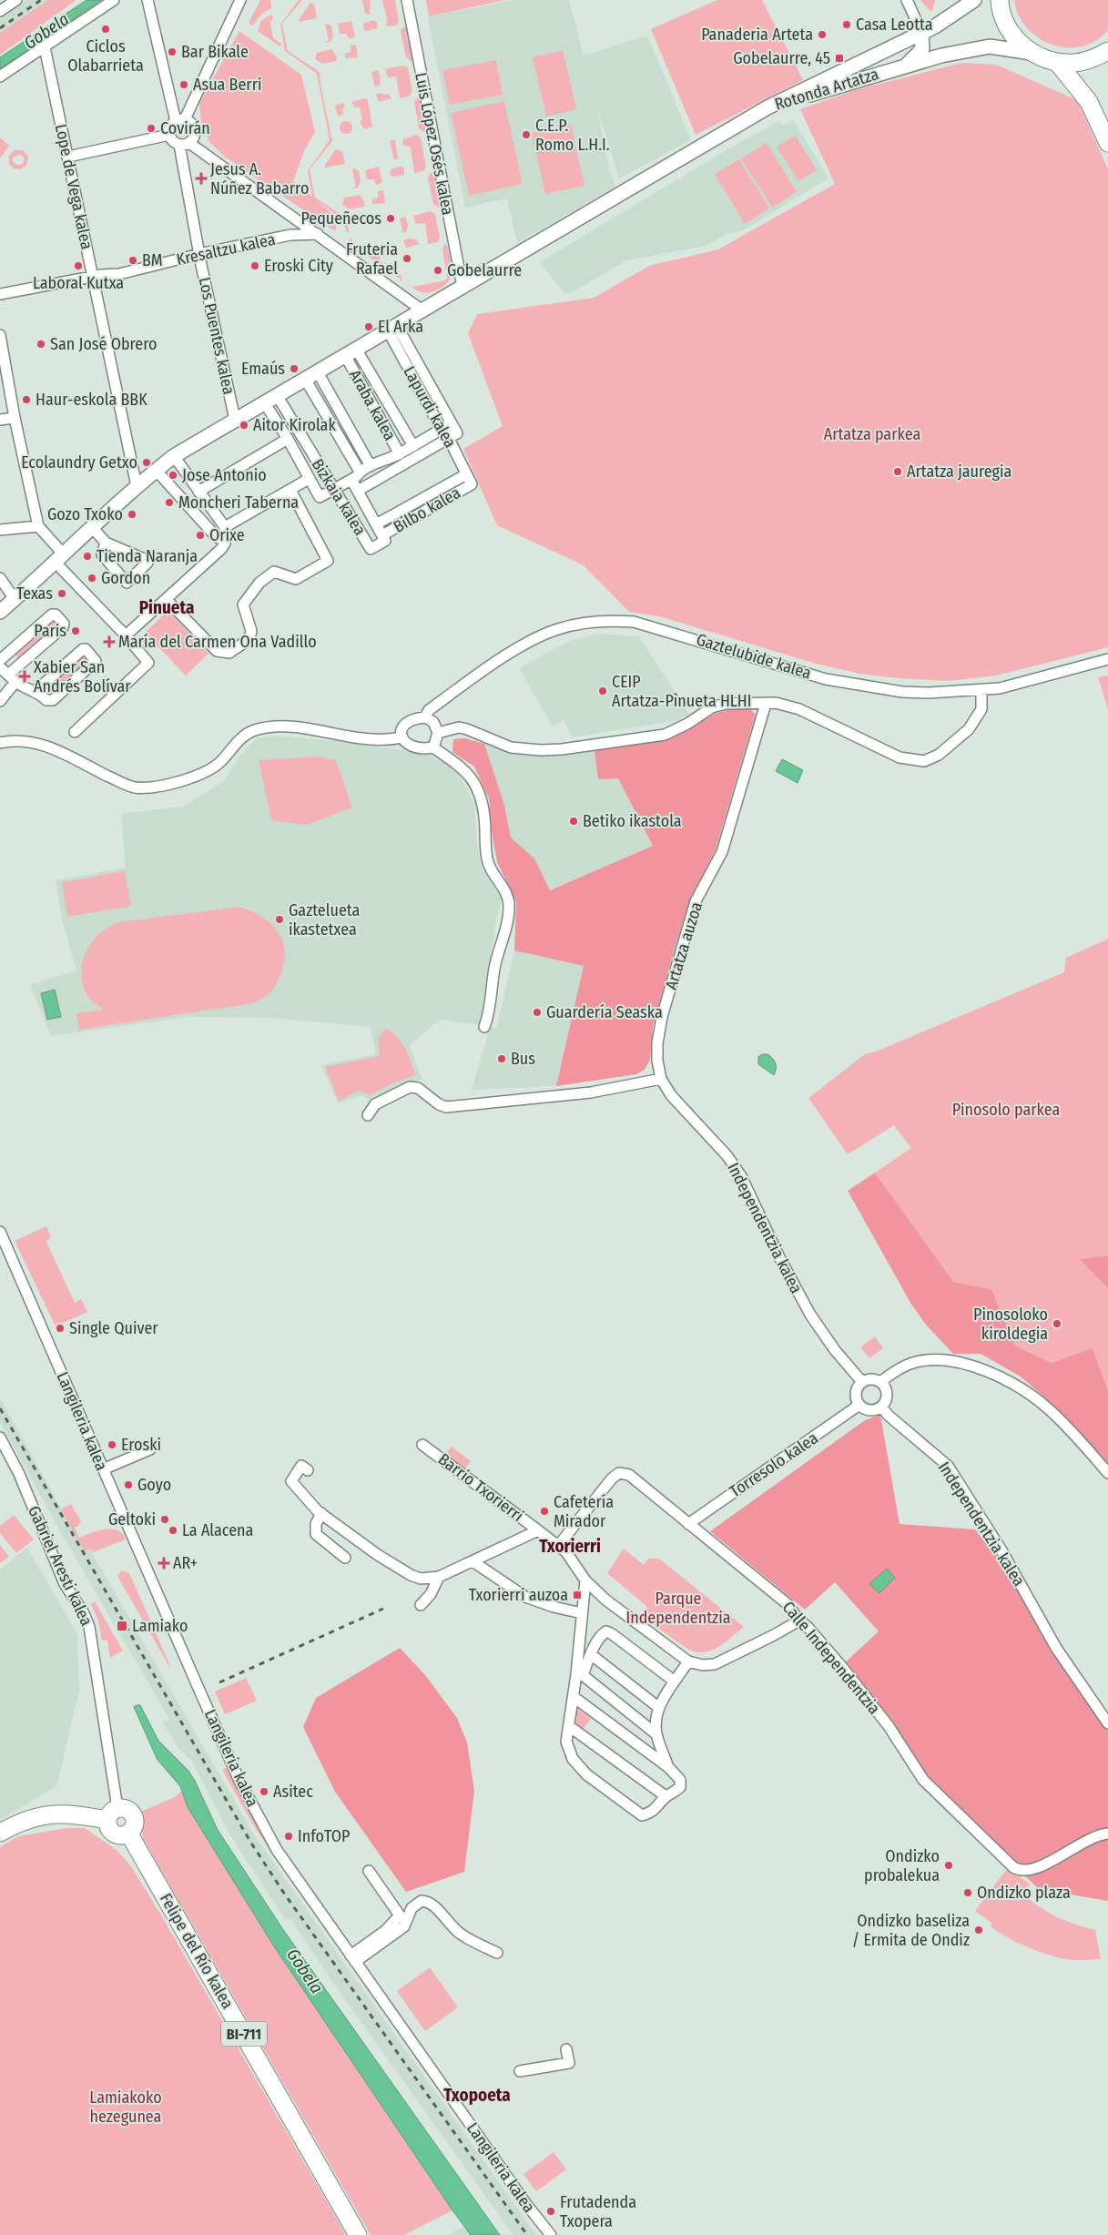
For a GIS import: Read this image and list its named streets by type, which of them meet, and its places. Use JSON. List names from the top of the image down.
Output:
{
  "streets": {
    "main road": ["Rotonda Artatza", "Felipe del Río kalea", "BI-711"],
    "street": [
      "Luis López Osés kalea",
      "Lope de Vega kalea",
      "Kresaltzu kalea",
      "Los Puentes kalea",
      "Araba kalea",
      "Lapurdi kalea",
      "Bizkaia kalea",
      "Bilbo kalea",
      "Gaztelubide kalea",
      "Artatza auzoa",
      "Independentzia kalea",
      "Langileria kalea",
      "Torresolo kalea",
      "Barrio Txorierri",
      "Gabriel Aresti kalea",
      "Calle Independentzia"
    ]
  },
  "crossings": [
    ["Lope de Vega kalea", "Kresaltzu kalea"],
    ["Kresaltzu kalea", "Los Puentes kalea"],
    ["Lapurdi kalea", "Bilbo kalea"],
    ["Bizkaia kalea", "Bilbo kalea"],
    ["Artatza auzoa", "Independentzia kalea"],
    ["Independentzia kalea", "Torresolo kalea"],
    ["Torresolo kalea", "Calle Independentzia"],
    ["Barrio Txorierri", "Calle Independentzia"],
    ["Gabriel Aresti kalea", "Felipe del Río kalea"]
  ],
  "districts": ["Pinueta", "Txorierri", "Txopoeta"],
  "water": ["Gobela"],
  "parks": [
    "Artatza parkea",
    "Pinosolo parkea",
    "Parque Independentzia",
    "Lamiakoko hezegunea"
  ],
  "places": {
    "other": [
      "Casa Leotta",
      "Ciclos Olabarrieta",
      "Panaderia Arteta",
      "Bar Bikale",
      "Asua Berri",
      "Covirán",
      "C.E.P. Romo L.H.I.",
      "Pequeñecos",
      "Fruteria Rafael",
      "BM",
      "Laboral Kutxa",
      "Eroski City",
      "Gobelaurre",
      "El Arka",
      "San José Obrero",
      "Emaús",
      "Haur-eskola BBK",
      "Aitor Kirolak",
      "Ecolaundry Getxo",
      "Artatza jauregia",
      "Jose Antonio",
      "Moncheri Taberna",
      "Gozo Txoko",
      "Orixe",
      "Tienda Naranja",
      "Gordon",
      "Texas",
      "Paris",
      "CEIP Artatza-Pìnueta HLHI",
      "Betiko ikastola",
      "Gaztelueta ikastetxea",
      "Guardería Seaska",
      "Bus",
      "Pinosoloko kiroldegia",
      "Single Quiver",
      "Eroski",
      "Goyo",
      "Cafetería Mirador",
      "Geltoki",
      "La Alacena",
      "Asitec",
      "InfoTOP",
      "Ondizko probalekua",
      "Ondizko plaza",
      "Ondizko baseliza / Ermita de Ondiz",
      "Frutadenda Txopera"
    ],
    "transit": ["Gobelaurre, 45", "Txorierri auzoa", "Lamiako"],
    "health": [
      "Jesus A. Núñez Babarro",
      "María del Carmen Ona Vadillo",
      "Xabier San Andrés Bolívar",
      "AR+"
    ]
  }
}
